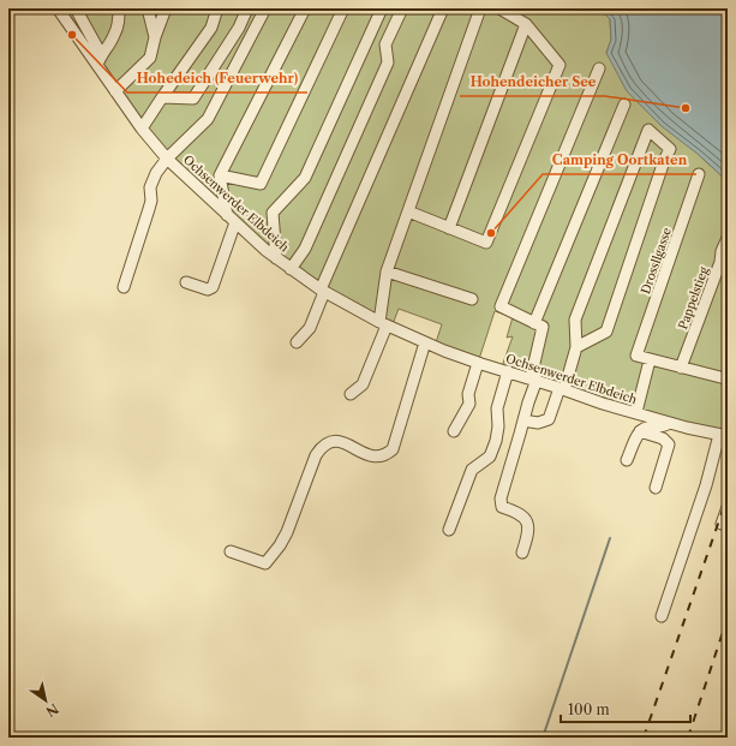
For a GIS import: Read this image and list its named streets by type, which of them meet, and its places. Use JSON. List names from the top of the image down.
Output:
{
  "streets": {
    "street": ["Ochsenwerder Elbdeich", "Drossllgasse", "Pappelstieg"]
  },
  "places": ["Hohedeich (Feuerwehr)", "Hohendeicher See", "Camping Oortkaten"],
  "scale_bar": "100 m",
  "north": "bottom right"
}
